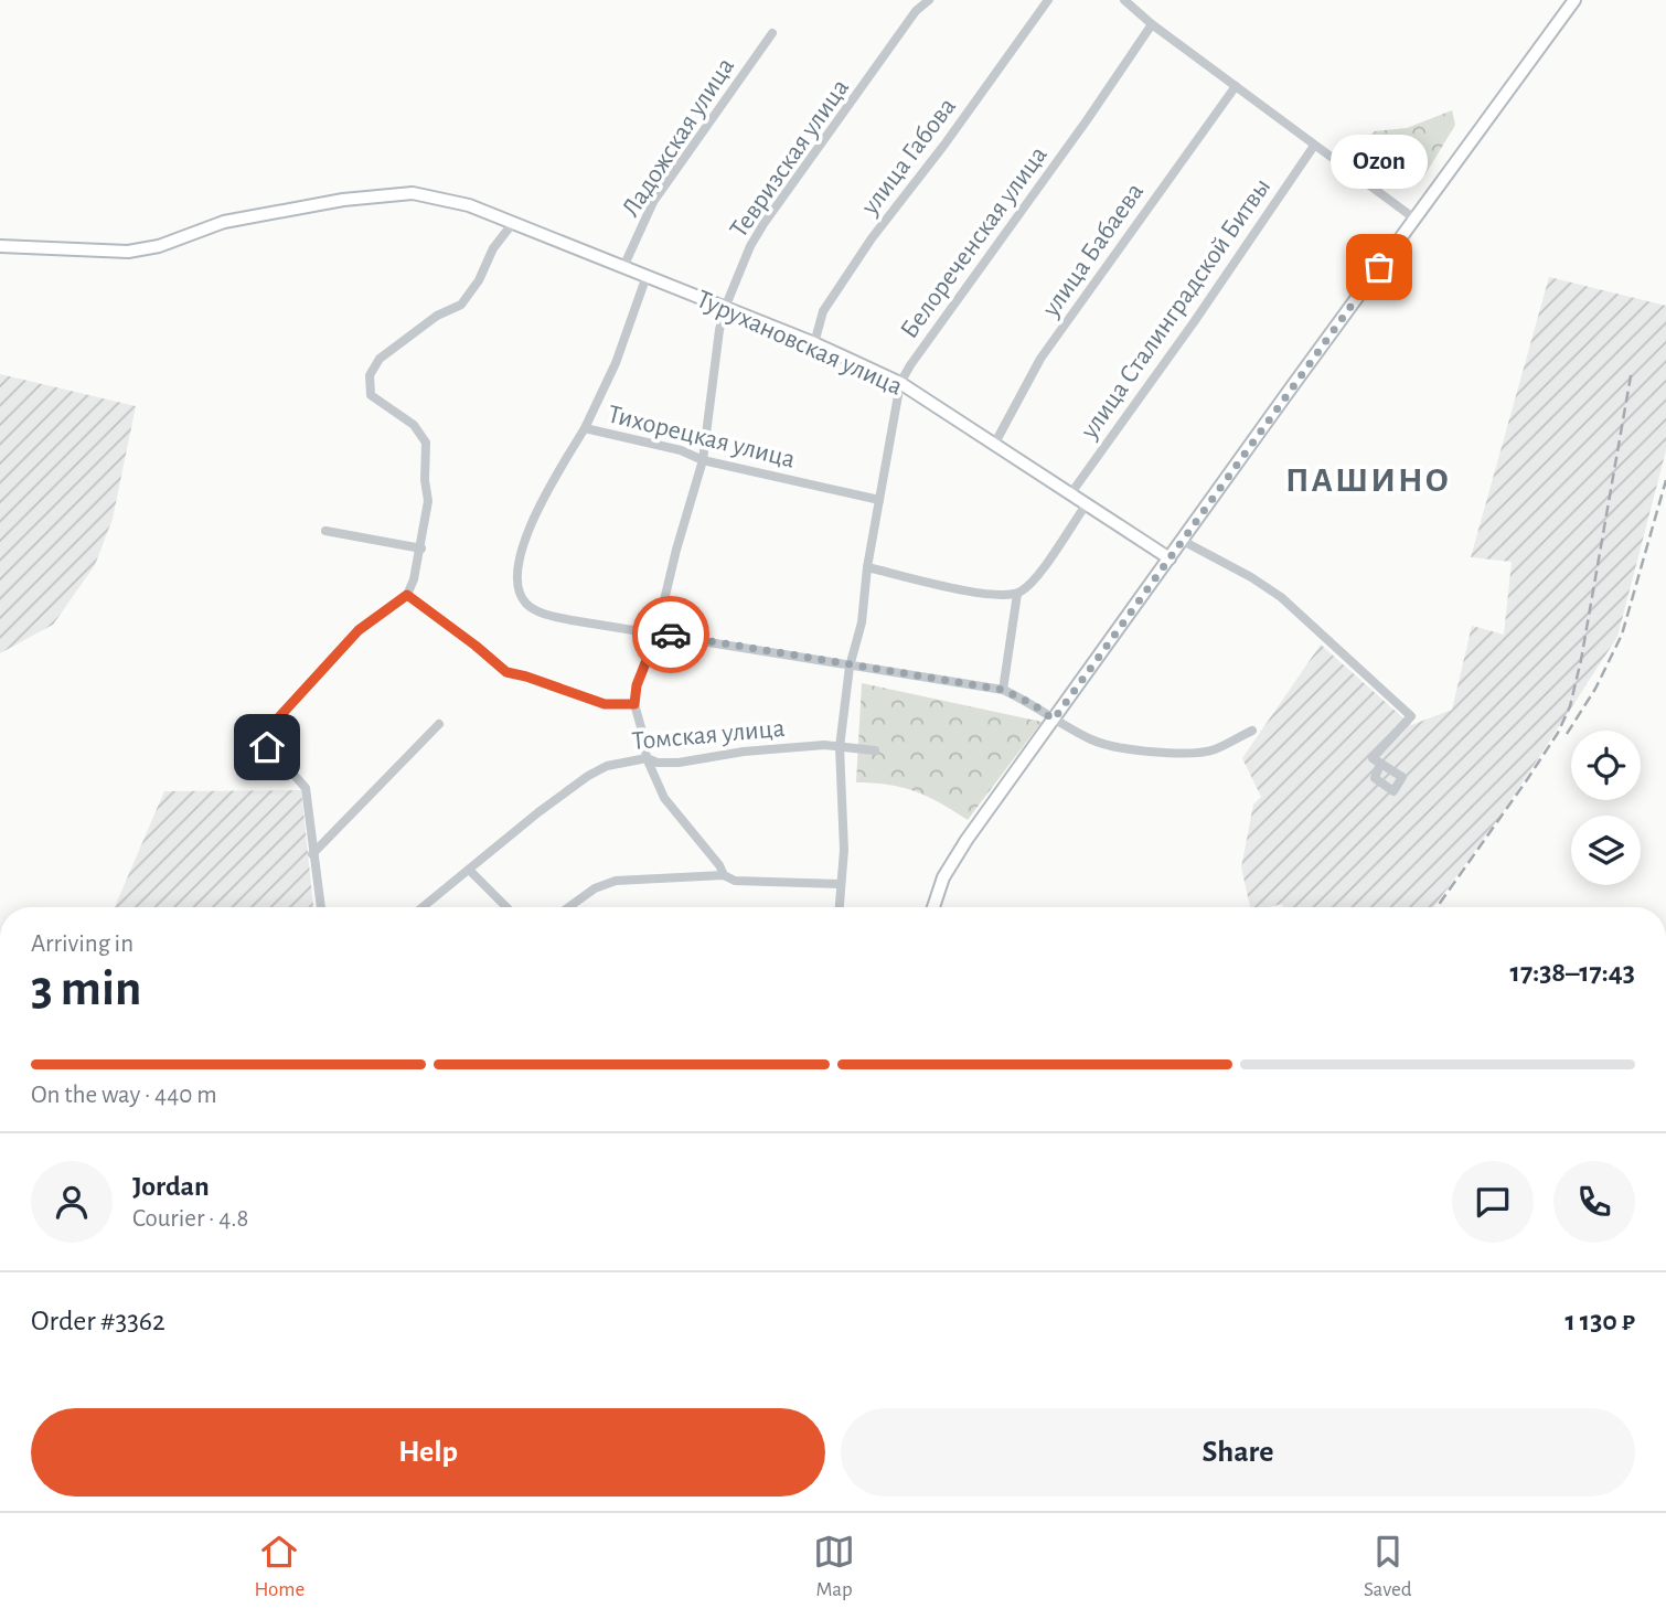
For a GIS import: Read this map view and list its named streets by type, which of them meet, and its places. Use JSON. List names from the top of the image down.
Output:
{
  "streets": {
    "street": [
      "Ладожская улица",
      "улица Габова",
      "Тевризская улица",
      "Белореченская улица",
      "улица Бабаева",
      "улица Сталинградской Битвы",
      "Турухановская улица",
      "Тихорецкая улица",
      "Томская улица"
    ]
  },
  "crossings": [
    ["Ладожская улица", "Турухановская улица"],
    ["улица Габова", "Турухановская улица"],
    ["Тевризская улица", "Турухановская улица"],
    ["Тевризская улица", "Тихорецкая улица"],
    ["Тевризская улица", "Томская улица"],
    ["Белореченская улица", "Турухановская улица"],
    ["Белореченская улица", "Тихорецкая улица"],
    ["Белореченская улица", "Томская улица"],
    ["улица Бабаева", "Турухановская улица"],
    ["улица Сталинградской Битвы", "Турухановская улица"],
    ["Турухановская улица", "Тихорецкая улица"]
  ],
  "districts": ["ПАШИНО"],
  "places": ["Ozon"],
  "page": {
    "bubble": "Ozon",
    "heading": ["3 min", "Arriving in", "17:38–17:43"],
    "panel": [
      "Jordan",
      "Courier · 4.8",
      "Order #3362",
      "1 130 ₽"
    ],
    "bar": "On the way · 440 m",
    "buttons": ["Help", "Share"],
    "tabs": ["Home", "Map", "Saved"]
  }
}
